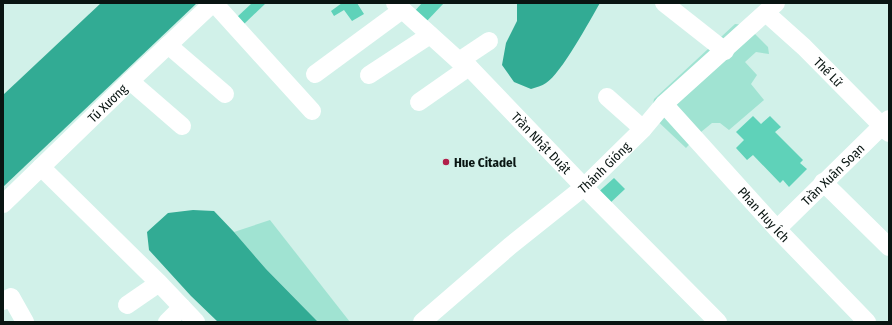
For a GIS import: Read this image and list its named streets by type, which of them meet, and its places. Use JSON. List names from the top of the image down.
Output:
{
  "streets": {
    "street": [
      "Thế Lữ",
      "Tú Xương",
      "Trần Nhật Duật",
      "Thánh Gióng",
      "Trần Xuân Soạn",
      "Phan Huy Ích"
    ]
  },
  "crossings": [
    ["Thế Lữ", "Thánh Gióng"],
    ["Thế Lữ", "Trần Xuân Soạn"],
    ["Trần Nhật Duật", "Thánh Gióng"],
    ["Thánh Gióng", "Phan Huy Ích"],
    ["Trần Xuân Soạn", "Phan Huy Ích"]
  ],
  "places": ["Hue Citadel"]
}
